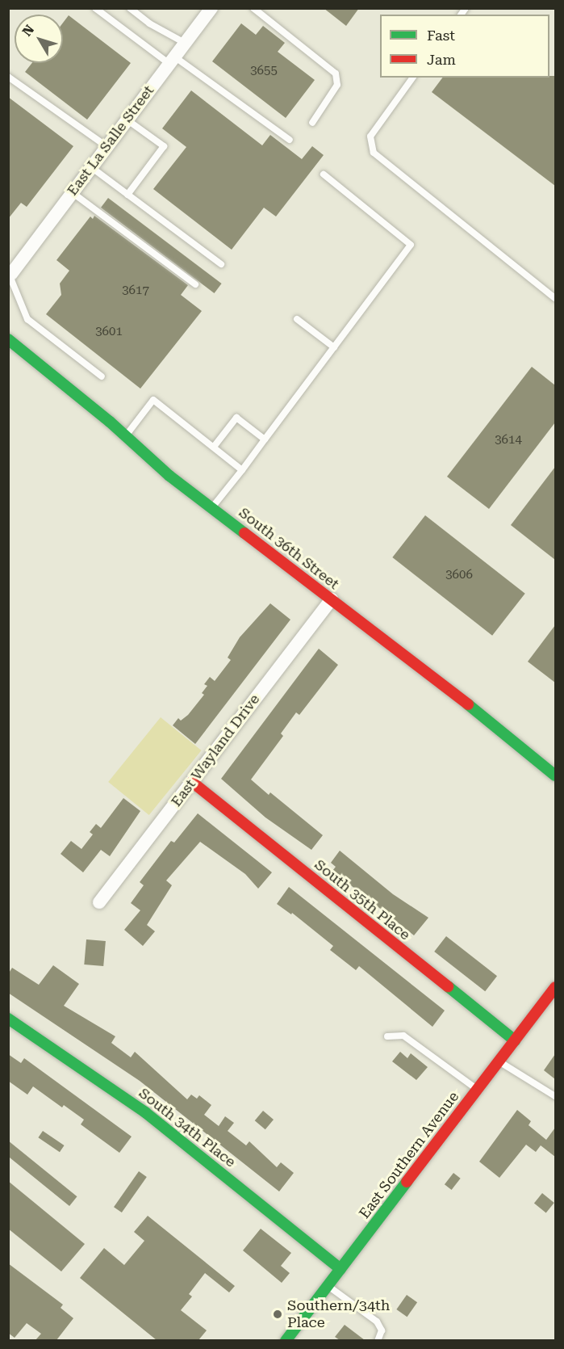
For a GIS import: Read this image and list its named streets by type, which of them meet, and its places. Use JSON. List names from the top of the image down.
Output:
{
  "streets": {
    "street": [
      "East La Salle Street",
      "South 36th Street",
      "East Wayland Drive",
      "South 35th Place",
      "South 34th Place",
      "East Southern Avenue"
    ]
  },
  "crossings": [
    ["South 36th Street", "East Wayland Drive"],
    ["East Wayland Drive", "South 35th Place"],
    ["South 35th Place", "East Southern Avenue"],
    ["South 34th Place", "East Southern Avenue"]
  ],
  "places": ["Southern/34th Place"],
  "house_numbers": [
    "3655",
    "3617",
    "3601",
    "3614",
    "3606"
  ],
  "legend": ["Fast", "Jam"],
  "north": "top left"
}
